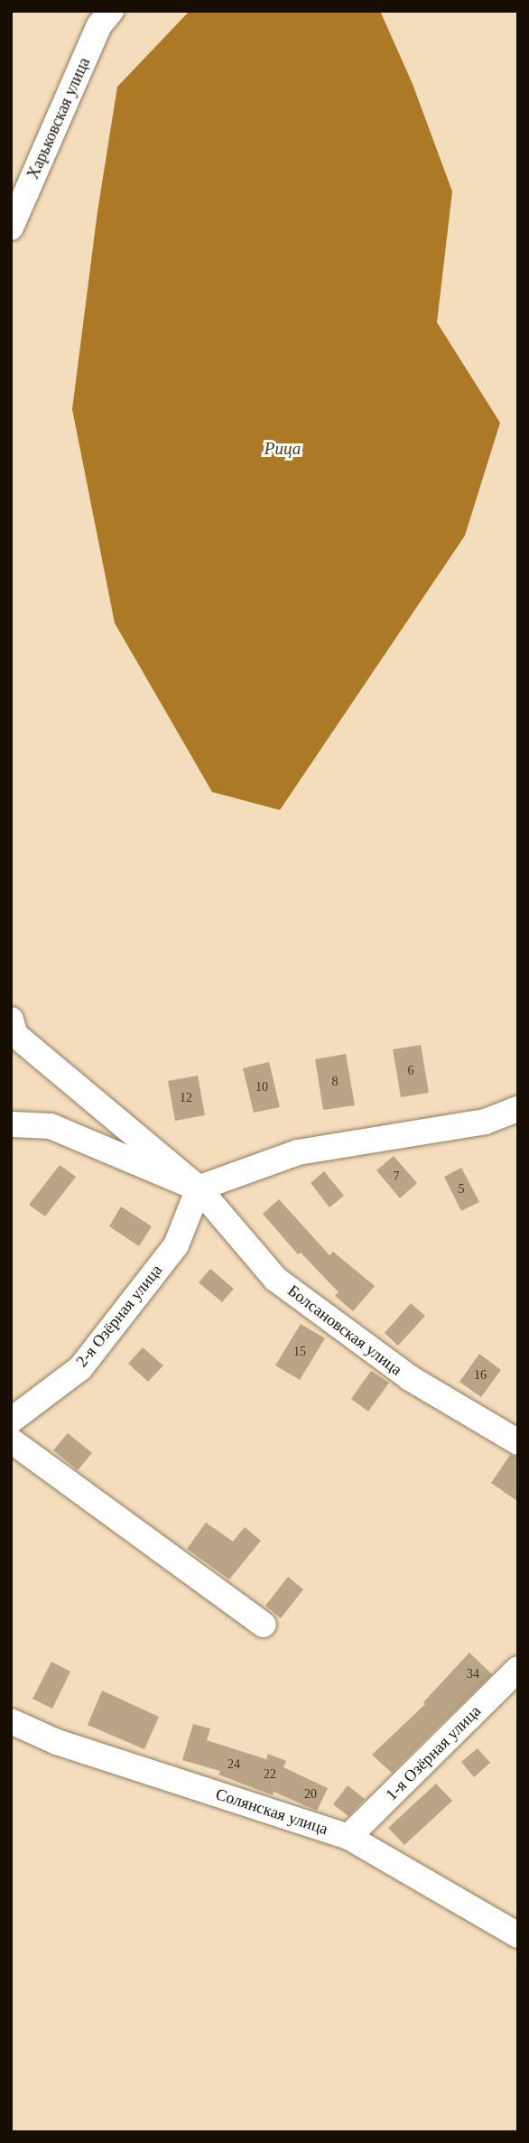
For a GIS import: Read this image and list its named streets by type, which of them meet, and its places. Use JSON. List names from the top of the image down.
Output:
{
  "streets": {
    "street": [
      "Харьковская улица",
      "2-я Озёрная улица",
      "Болсановская улица",
      "1-я Озёрная улица",
      "Солянская улица"
    ]
  },
  "crossings": [
    ["2-я Озёрная улица", "Болсановская улица"],
    ["1-я Озёрная улица", "Солянская улица"]
  ],
  "water": ["Рица"],
  "house_numbers": [
    "6",
    "8",
    "10",
    "12",
    "7",
    "5",
    "15",
    "16",
    "34",
    "24",
    "22",
    "20"
  ]
}
